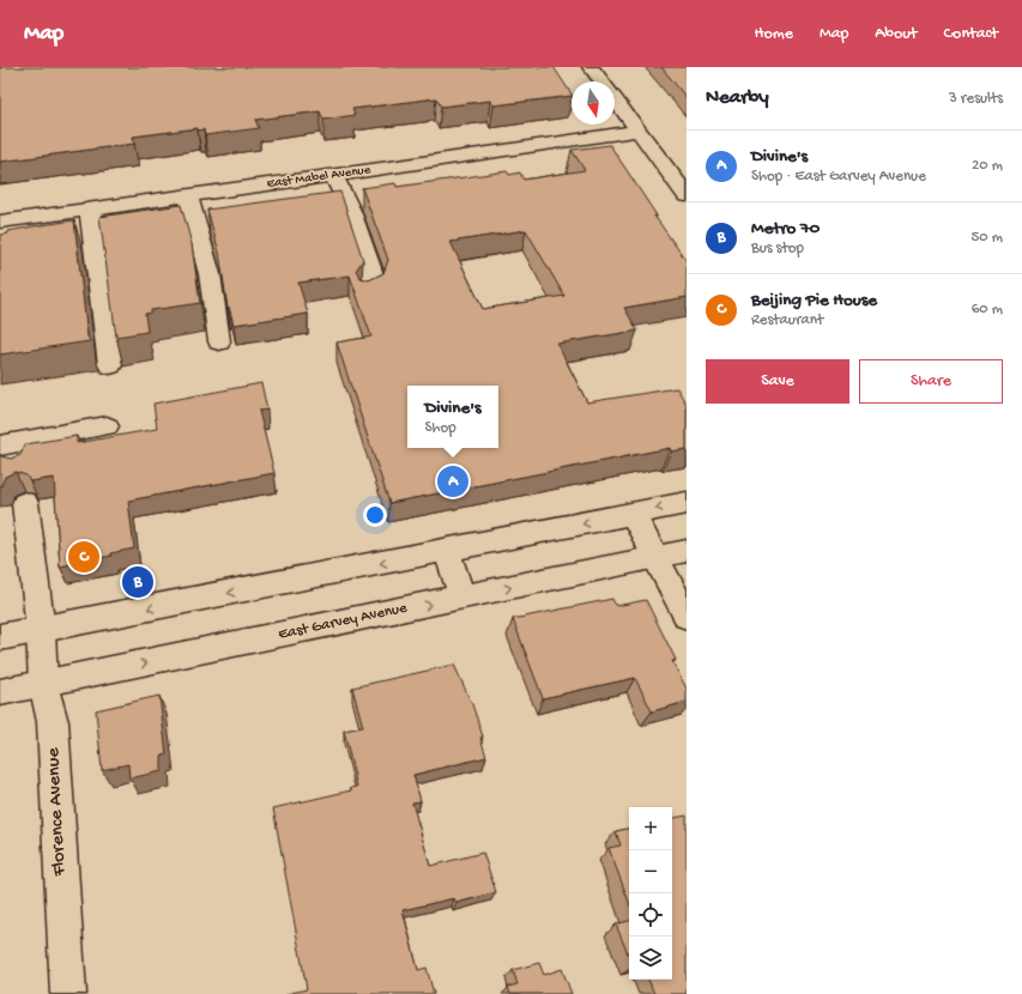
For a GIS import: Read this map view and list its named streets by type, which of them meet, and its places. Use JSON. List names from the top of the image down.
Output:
{
  "streets": {
    "street": ["East Mabel Avenue", "East Garvey Avenue", "Florence Avenue"]
  },
  "crossings": [
    ["East Garvey Avenue", "Florence Avenue"]
  ],
  "north": "bottom",
  "page": {
    "header": "Map",
    "nav": [
      "Home",
      "Map",
      "About",
      "Contact"
    ],
    "heading": ["Nearby", "3 results"],
    "list": [
      {
        "mark": "A",
        "name": "Divine's",
        "note": "Shop · East Garvey Avenue",
        "value": "20 m"
      },
      {
        "mark": "B",
        "name": "Metro 70",
        "note": "Bus stop",
        "value": "50 m"
      },
      {
        "mark": "C",
        "name": "Beijing Pie House",
        "note": "Restaurant",
        "value": "60 m"
      }
    ],
    "buttons": ["Save", "Share"],
    "popup": ["Divine's", "Shop"],
    "pins": ["A", "C", "B"],
    "map_buttons": ["+", "−"]
  }
}
